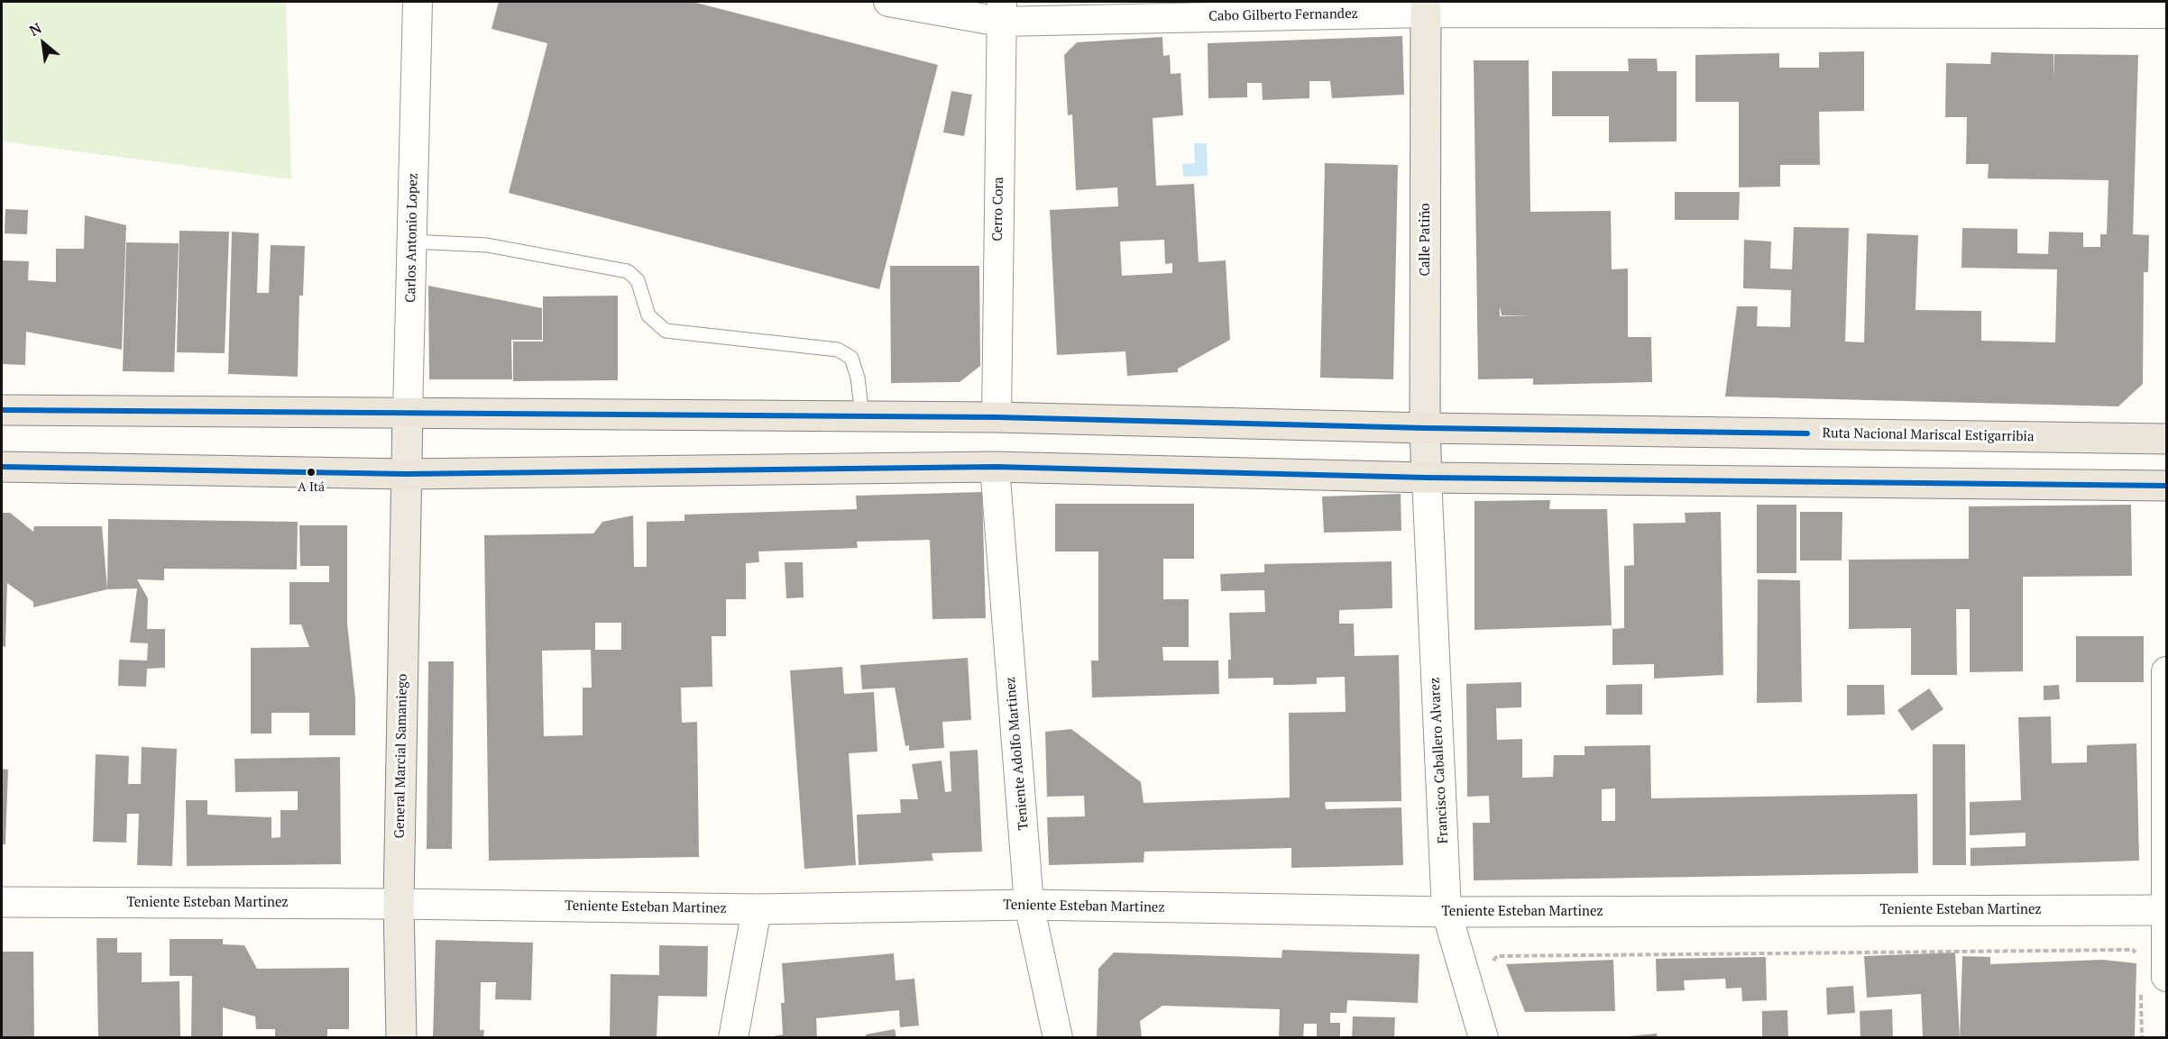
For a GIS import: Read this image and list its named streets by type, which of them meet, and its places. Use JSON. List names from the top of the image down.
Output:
{
  "streets": {
    "highway": ["Ruta Nacional Mariscal Estigarribia"],
    "main road": ["Carlos Antonio Lopez", "Calle Patiño", "General Marcial Samaniego"],
    "street": [
      "Cabo Gilberto Fernandez",
      "Cerro Cora",
      "Teniente Adolfo Martinez",
      "Francisco Caballero Alvarez",
      "Teniente Esteban Martinez"
    ]
  },
  "crossings": [
    ["Cabo Gilberto Fernandez", "Cerro Cora"],
    ["Cabo Gilberto Fernandez", "Calle Patiño"],
    ["Cerro Cora", "Ruta Nacional Mariscal Estigarribia"],
    ["Carlos Antonio Lopez", "Ruta Nacional Mariscal Estigarribia"],
    ["Carlos Antonio Lopez", "General Marcial Samaniego"],
    ["Calle Patiño", "Ruta Nacional Mariscal Estigarribia"],
    ["Calle Patiño", "Francisco Caballero Alvarez"],
    ["Teniente Adolfo Martinez", "Teniente Esteban Martinez"],
    ["General Marcial Samaniego", "Teniente Esteban Martinez"],
    ["Francisco Caballero Alvarez", "Teniente Esteban Martinez"]
  ],
  "places": ["A Itá"],
  "north": "top left"
}
